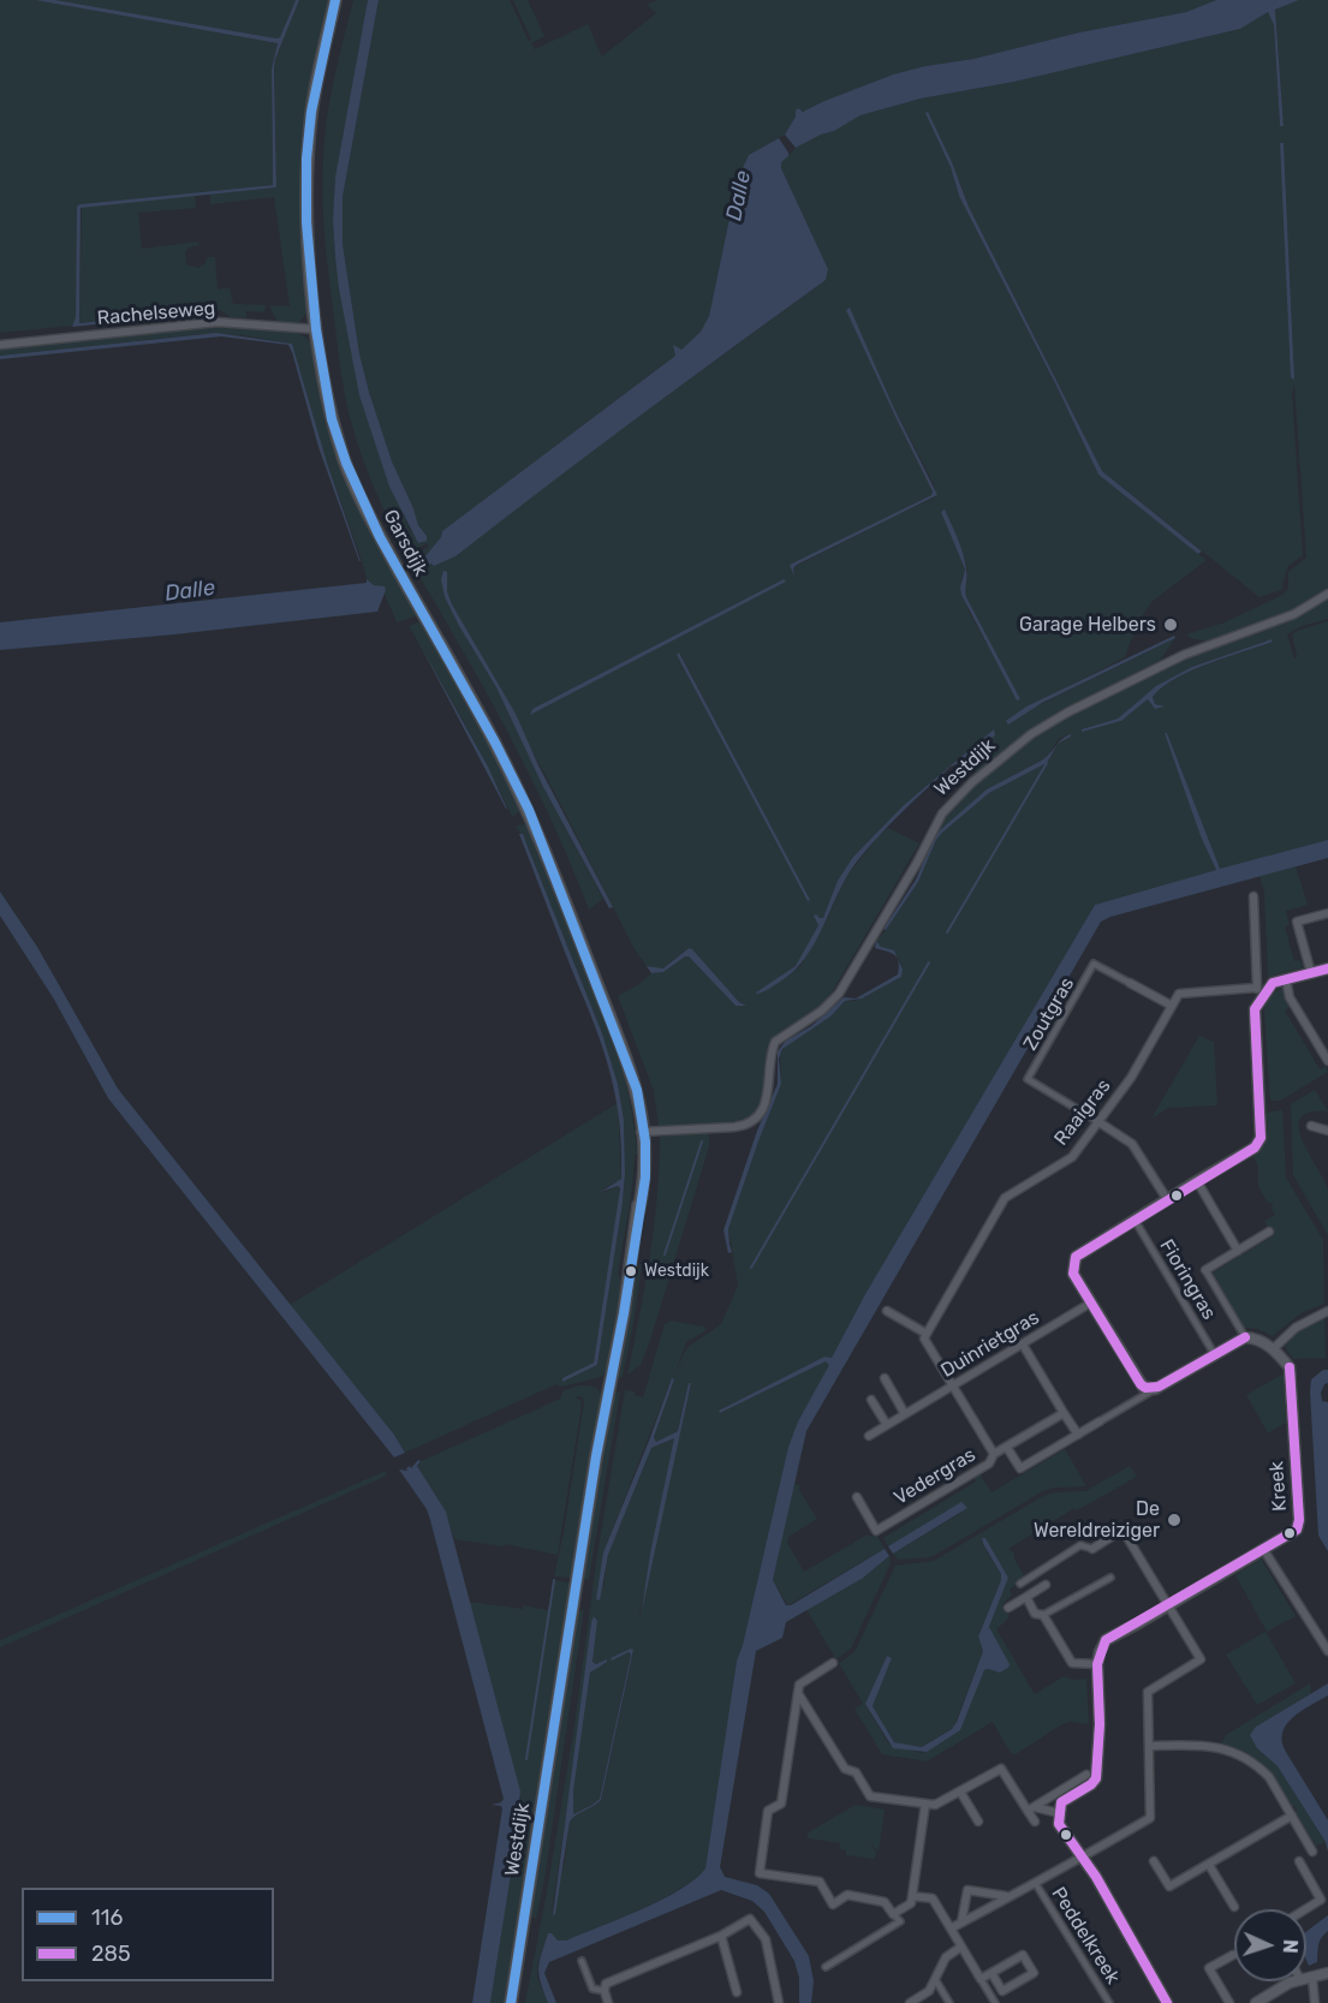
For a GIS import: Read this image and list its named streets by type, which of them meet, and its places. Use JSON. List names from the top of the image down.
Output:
{
  "streets": {
    "main road": ["Garsdijk", "Westdijk"],
    "street": [
      "Rachelseweg",
      "Zoutgras",
      "Raaigras",
      "Fioringras",
      "Duinrietgras",
      "Vedergras",
      "Kreek",
      "Peddelkreek"
    ]
  },
  "crossings": [
    ["Rachelseweg", "Garsdijk"],
    ["Garsdijk", "Westdijk"],
    ["Zoutgras", "Raaigras"]
  ],
  "water": ["Dalle"],
  "places": ["Garage Helbers", "Westdijk", "De Wereldreiziger"],
  "lines": ["transit line 116", "transit line 285"],
  "legend": ["116", "285"],
  "north": "right"
}
